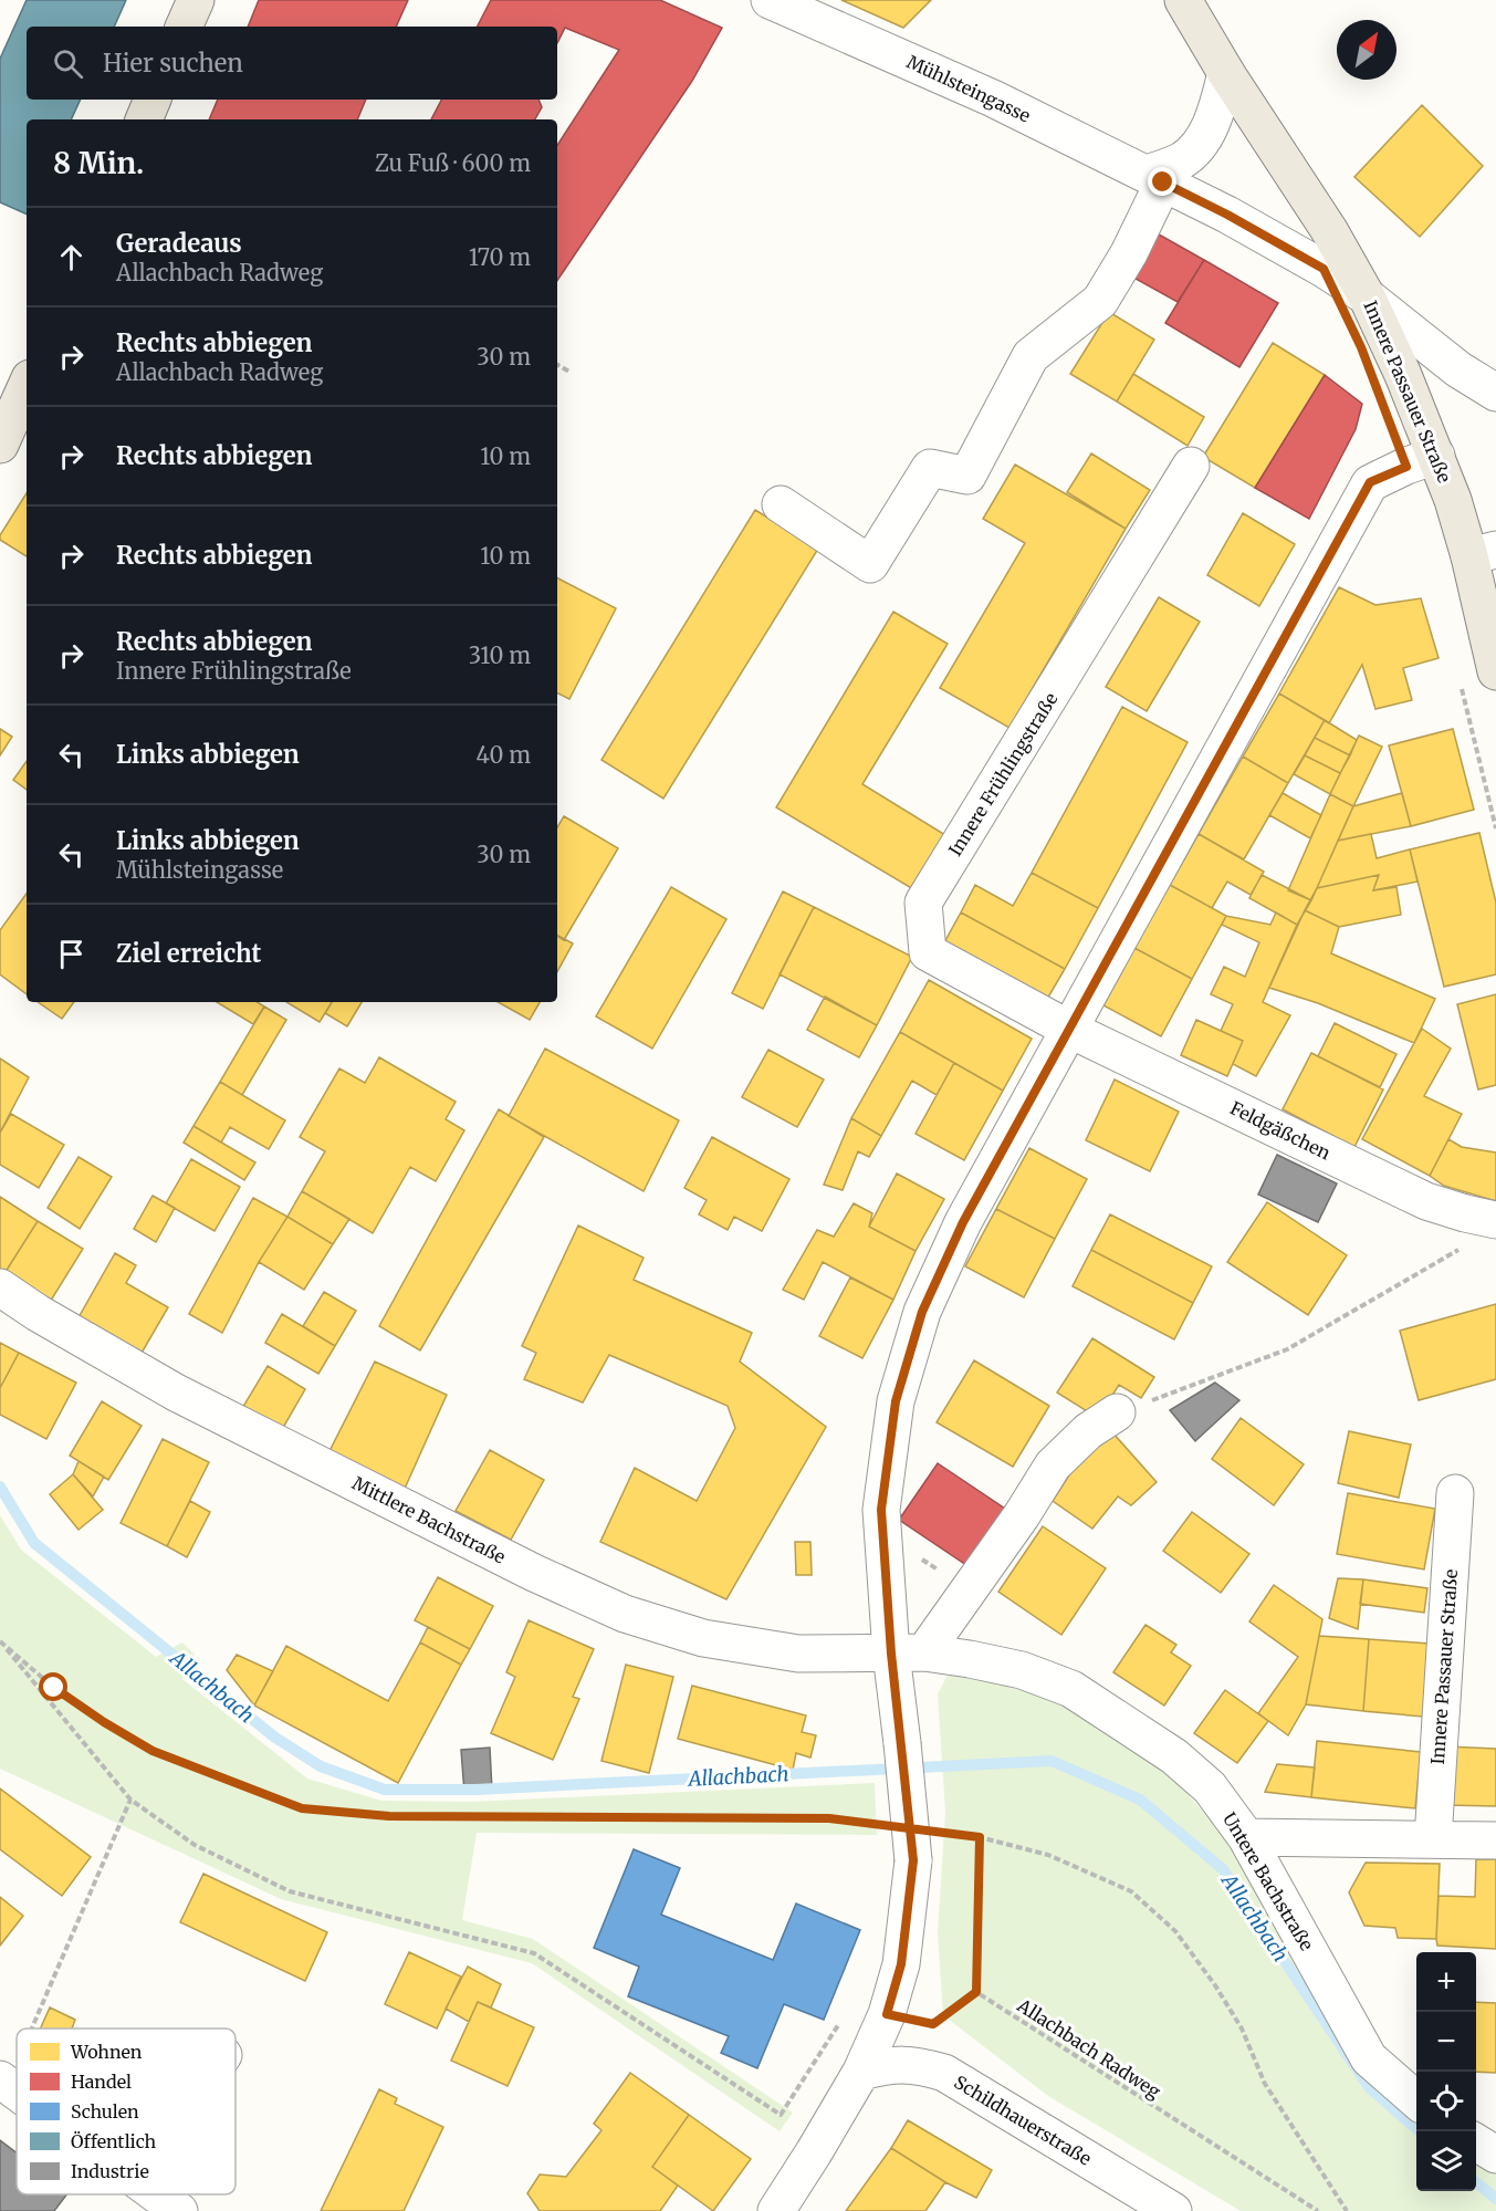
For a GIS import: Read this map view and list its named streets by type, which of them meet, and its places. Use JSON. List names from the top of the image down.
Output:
{
  "streets": {
    "main road": ["Innere Passauer Straße"],
    "street": [
      "Mühlsteingasse",
      "Innere Frühlingstraße",
      "Feldgäßchen",
      "Mittlere Bachstraße",
      "Untere Bachstraße",
      "Schildhauerstraße"
    ],
    "path": ["Allachbach Radweg"]
  },
  "crossings": [
    ["Mühlsteingasse", "Innere Passauer Straße"],
    ["Innere Frühlingstraße", "Feldgäßchen"],
    ["Mittlere Bachstraße", "Untere Bachstraße"]
  ],
  "water": ["Allachbach"],
  "legend": [
    "Wohnen",
    "Handel",
    "Schulen",
    "Öffentlich",
    "Industrie"
  ],
  "north": "top right",
  "page": {
    "search": "Hier suchen",
    "heading": ["8 Min.", "Zu Fuß · 600 m"],
    "list": [
      ["Geradeaus", "Allachbach Radweg", "170 m"],
      ["Rechts abbiegen", "Allachbach Radweg", "30 m"],
      ["Rechts abbiegen", "10 m"],
      ["Rechts abbiegen", "10 m"],
      ["Rechts abbiegen", "Innere Frühlingstraße", "310 m"],
      ["Links abbiegen", "40 m"],
      ["Links abbiegen", "Mühlsteingasse", "30 m"],
      "Ziel erreicht"
    ],
    "map_buttons": ["+", "−"]
  }
}
